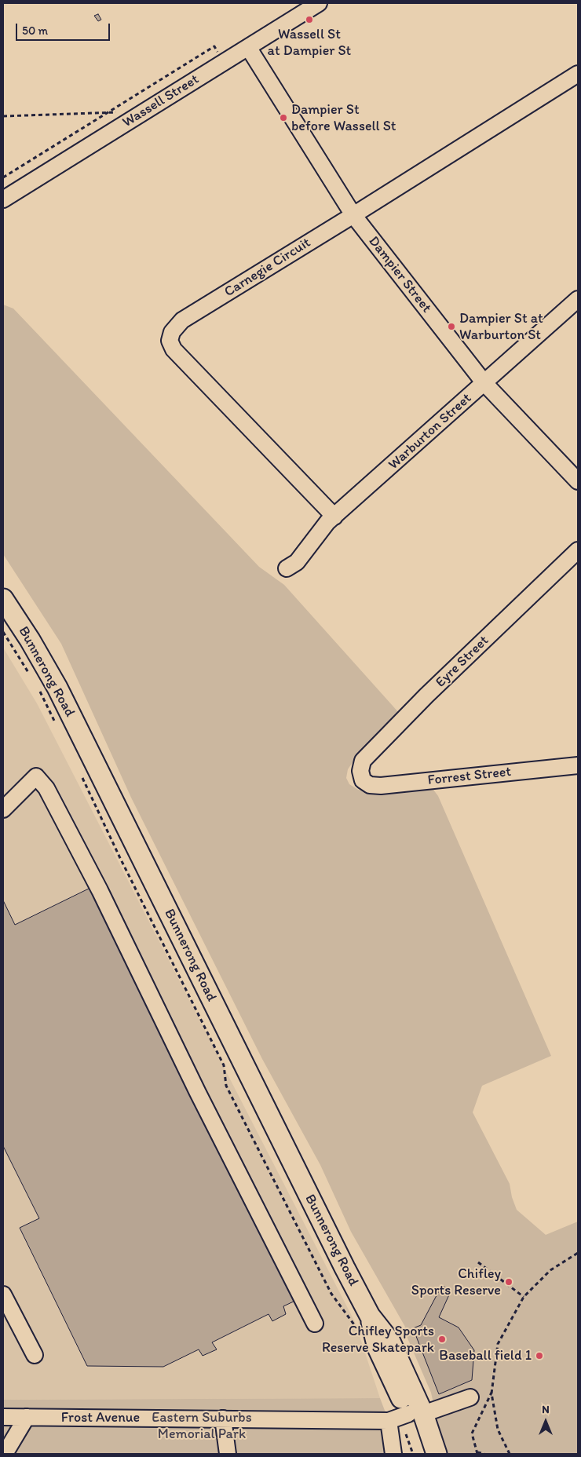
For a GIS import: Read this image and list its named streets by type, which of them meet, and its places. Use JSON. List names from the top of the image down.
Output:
{
  "streets": {
    "main road": ["Bunnerong Road"],
    "street": [
      "Wassell Street",
      "Carnegie Circuit",
      "Dampier Street",
      "Warburton Street",
      "Eyre Street",
      "Forrest Street",
      "Frost Avenue"
    ]
  },
  "crossings": [
    ["Wassell Street", "Dampier Street"],
    ["Carnegie Circuit", "Dampier Street"],
    ["Carnegie Circuit", "Warburton Street"],
    ["Dampier Street", "Warburton Street"],
    ["Eyre Street", "Forrest Street"],
    ["Bunnerong Road", "Frost Avenue"]
  ],
  "parks": ["Eastern Suburbs Memorial Park"],
  "places": [
    "Wassell St at Dampier St",
    "Dampier St before Wassell St",
    "Dampier St at Warburton St",
    "Chifley Sports Reserve",
    "Chifley Sports Reserve Skatepark",
    "Baseball field 1"
  ],
  "scale_bar": "50 m",
  "north": "top"
}
